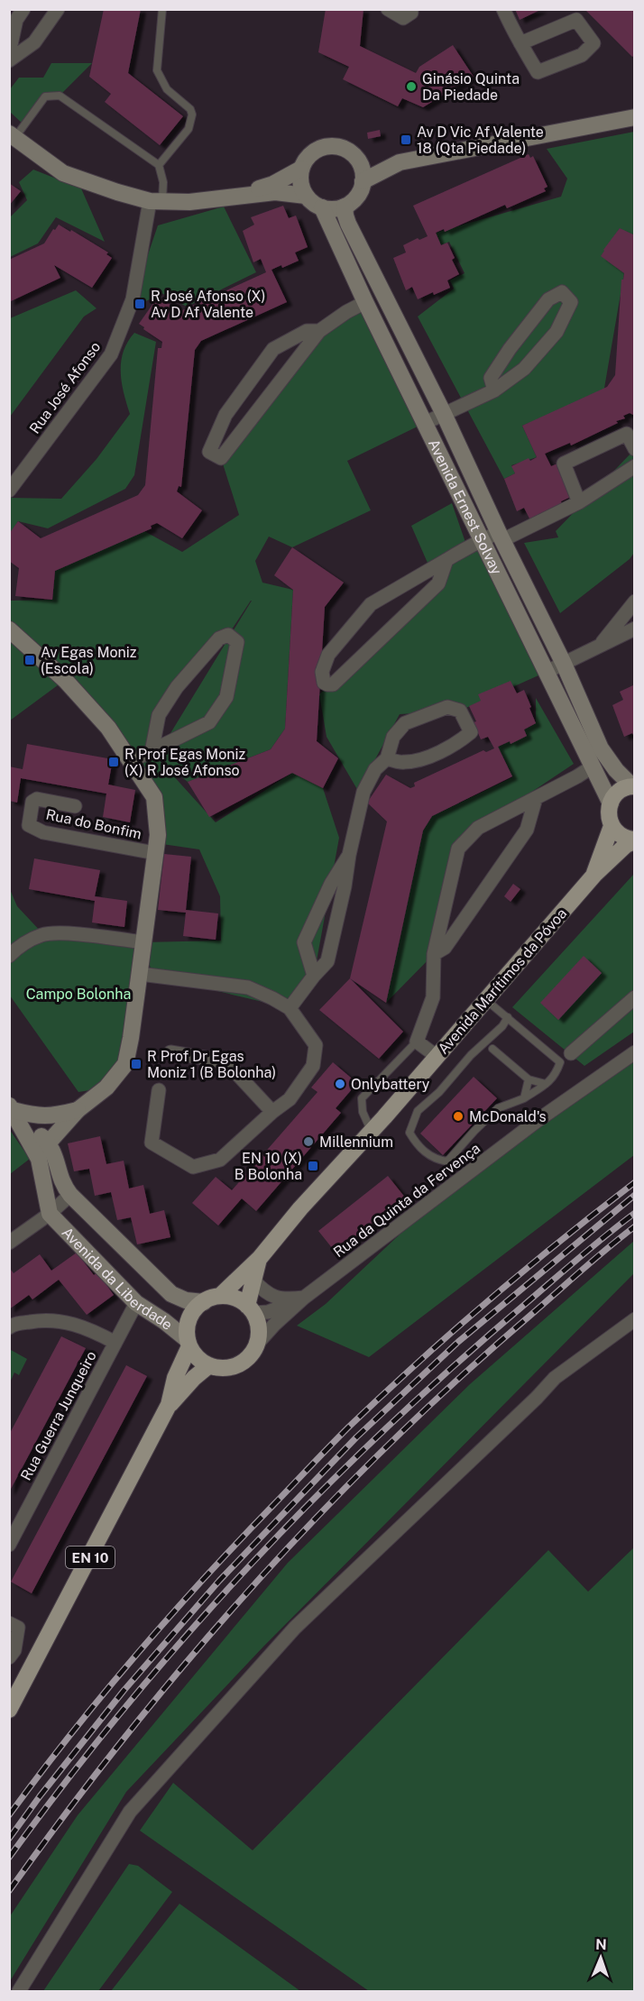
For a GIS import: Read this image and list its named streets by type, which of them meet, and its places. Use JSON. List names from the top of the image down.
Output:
{
  "streets": {
    "main road": ["Avenida Marítimos da Póvoa", "EN 10"],
    "street": [
      "Rua José Afonso",
      "Avenida Ernest Solvay",
      "Rua do Bonfim",
      "Rua da Quinta da Fervença",
      "Avenida da Liberdade",
      "Rua Guerra Junqueiro"
    ]
  },
  "crossings": [
    ["Avenida Ernest Solvay", "Avenida Marítimos da Póvoa"],
    ["Avenida Marítimos da Póvoa", "Rua da Quinta da Fervença"],
    ["Avenida Marítimos da Póvoa", "Avenida da Liberdade"],
    ["Avenida Marítimos da Póvoa", "EN 10"],
    ["Rua da Quinta da Fervença", "Avenida da Liberdade"],
    ["Rua da Quinta da Fervença", "EN 10"],
    ["Avenida da Liberdade", "Rua Guerra Junqueiro"],
    ["Avenida da Liberdade", "EN 10"]
  ],
  "parks": ["Campo Bolonha"],
  "places": {
    "other": [
      "Ginásio Quinta Da Piedade",
      "Onlybattery",
      "McDonald's",
      "Millennium"
    ],
    "transit": [
      "Av D Vic Af Valente 18 (Qta Piedade)",
      "R José Afonso (X) Av D Af Valente",
      "Av Egas Moniz (Escola)",
      "R Prof Egas Moniz (X) R José Afonso",
      "R Prof Dr Egas Moniz 1 (B Bolonha)",
      "EN 10 (X) B Bolonha"
    ]
  },
  "north": "top"
}
